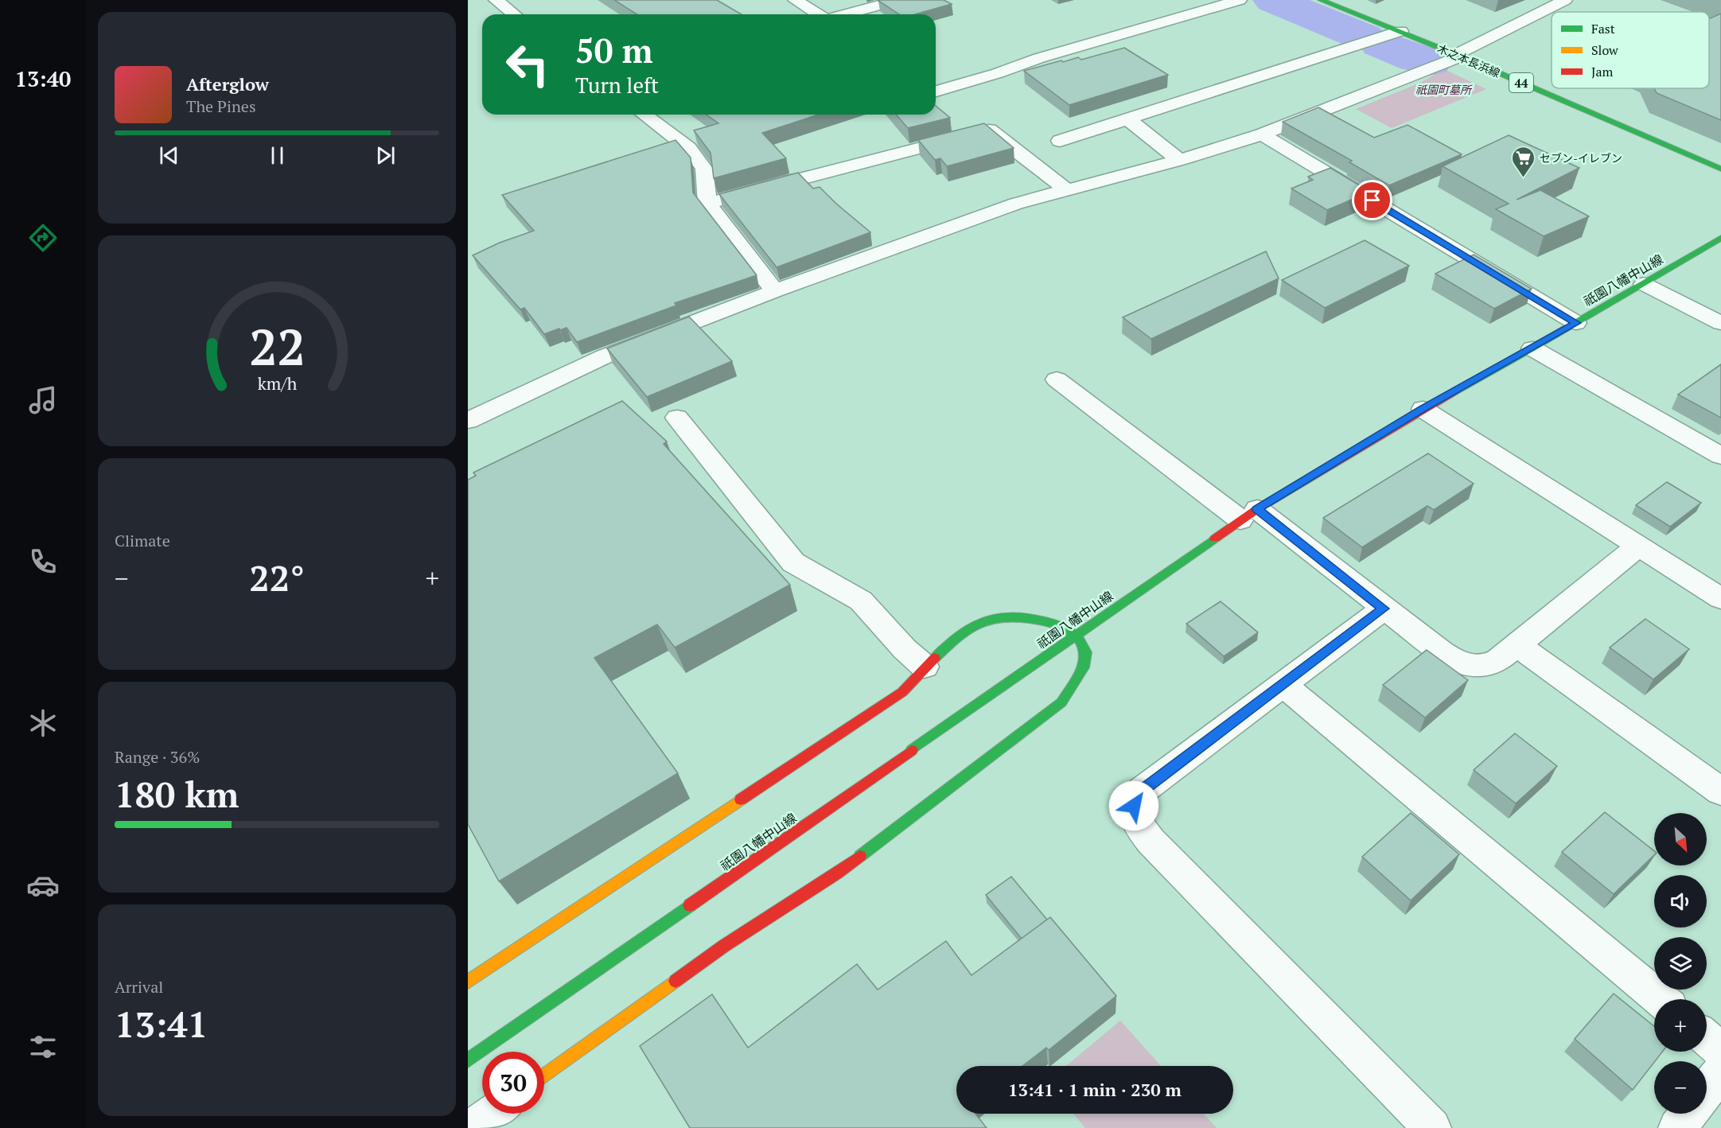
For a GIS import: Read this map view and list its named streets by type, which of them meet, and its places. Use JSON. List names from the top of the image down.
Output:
{
  "streets": {
    "main road": ["木之本長浜線", "44", "祇園八幡中山線"]
  },
  "parks": ["祇園町墓所"],
  "places": {
    "supermarket": ["セブン-イレブン"]
  },
  "legend": ["Fast", "Slow", "Jam"],
  "north": "bottom right",
  "page": {
    "tabs": "13:40",
    "turn": ["50 m", "Turn left"],
    "song": ["Afterglow", "The Pines"],
    "tile": [
      "Climate",
      ["Range · 36%", "180 km"],
      ["Arrival", "13:41"]
    ],
    "heat": ["−", "22°", "+"],
    "map_buttons": ["+", "−"],
    "limit": "30",
    "trip": "13:41 · 1 min · 230 m",
    "gauge": ["22", "km/h"]
  }
}
